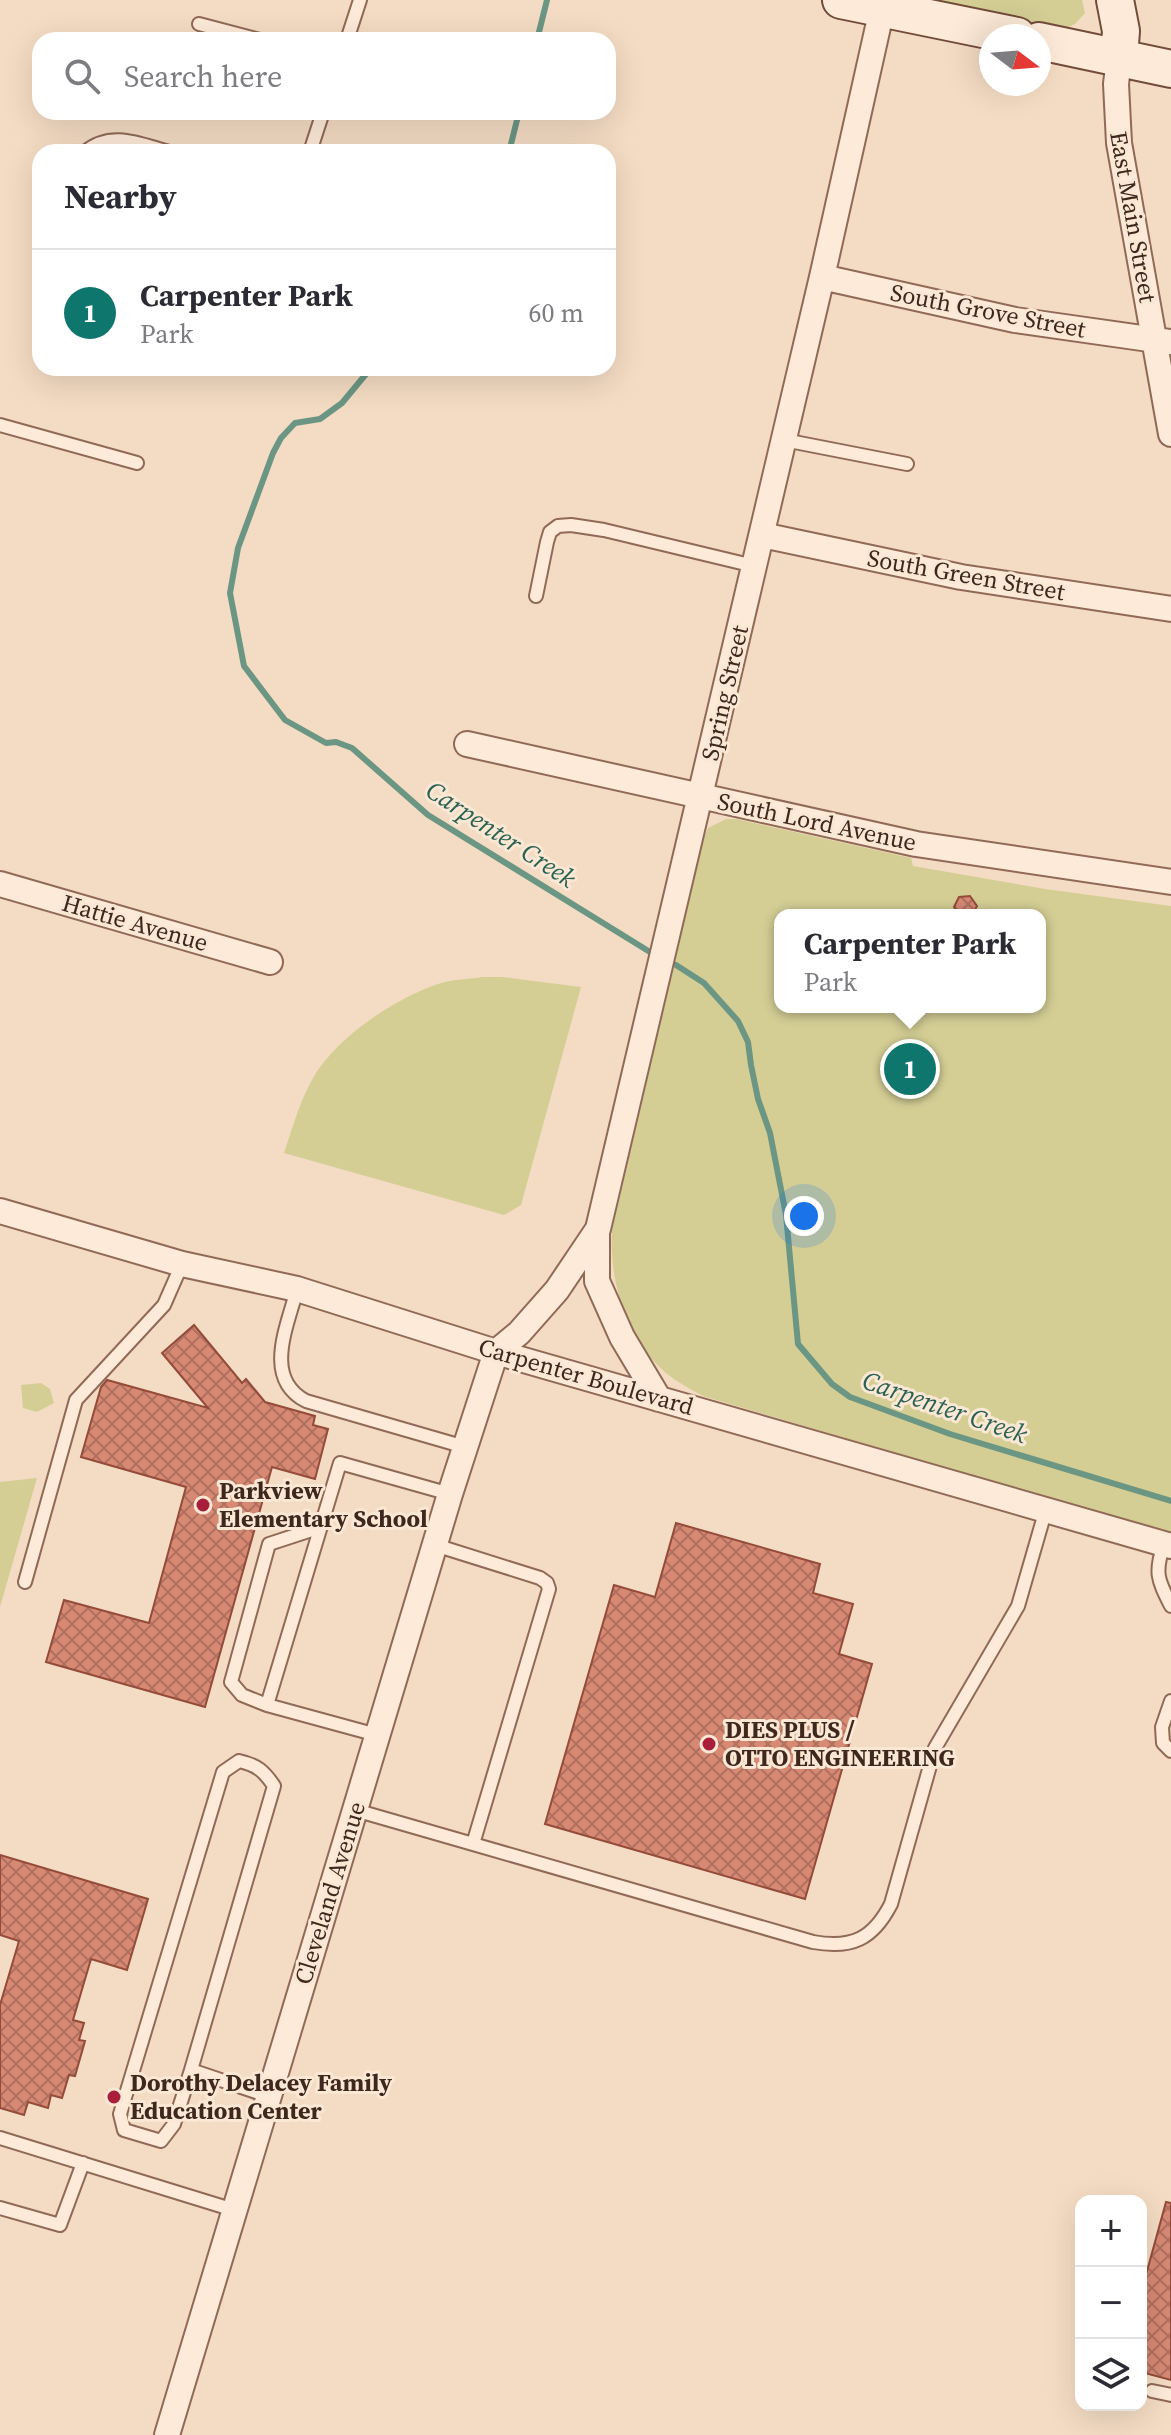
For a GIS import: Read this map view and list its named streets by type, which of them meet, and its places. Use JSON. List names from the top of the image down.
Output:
{
  "streets": {
    "street": [
      "East Main Street",
      "South Grove Street",
      "South Green Street",
      "Spring Street",
      "South Lord Avenue",
      "Hattie Avenue",
      "Carpenter Boulevard",
      "Cleveland Avenue"
    ]
  },
  "crossings": [
    ["East Main Street", "South Grove Street"],
    ["South Grove Street", "Spring Street"],
    ["South Green Street", "Spring Street"],
    ["Spring Street", "South Lord Avenue"],
    ["Spring Street", "Carpenter Boulevard"],
    ["Spring Street", "Cleveland Avenue"],
    ["Carpenter Boulevard", "Cleveland Avenue"]
  ],
  "water": ["Carpenter Creek"],
  "places": ["Parkview Elementary School", "DIES PLUS / OTTO ENGINEERING", "Dorothy Delacey Family Education Center"],
  "north": "right",
  "page": {
    "search": "Search here",
    "heading": "Nearby",
    "list": [
      {
        "mark": "1",
        "name": "Carpenter Park",
        "note": "Park",
        "value": "60 m"
      }
    ],
    "popup": ["Carpenter Park", "Park"],
    "pins": "1",
    "map_buttons": ["+", "−"]
  }
}
